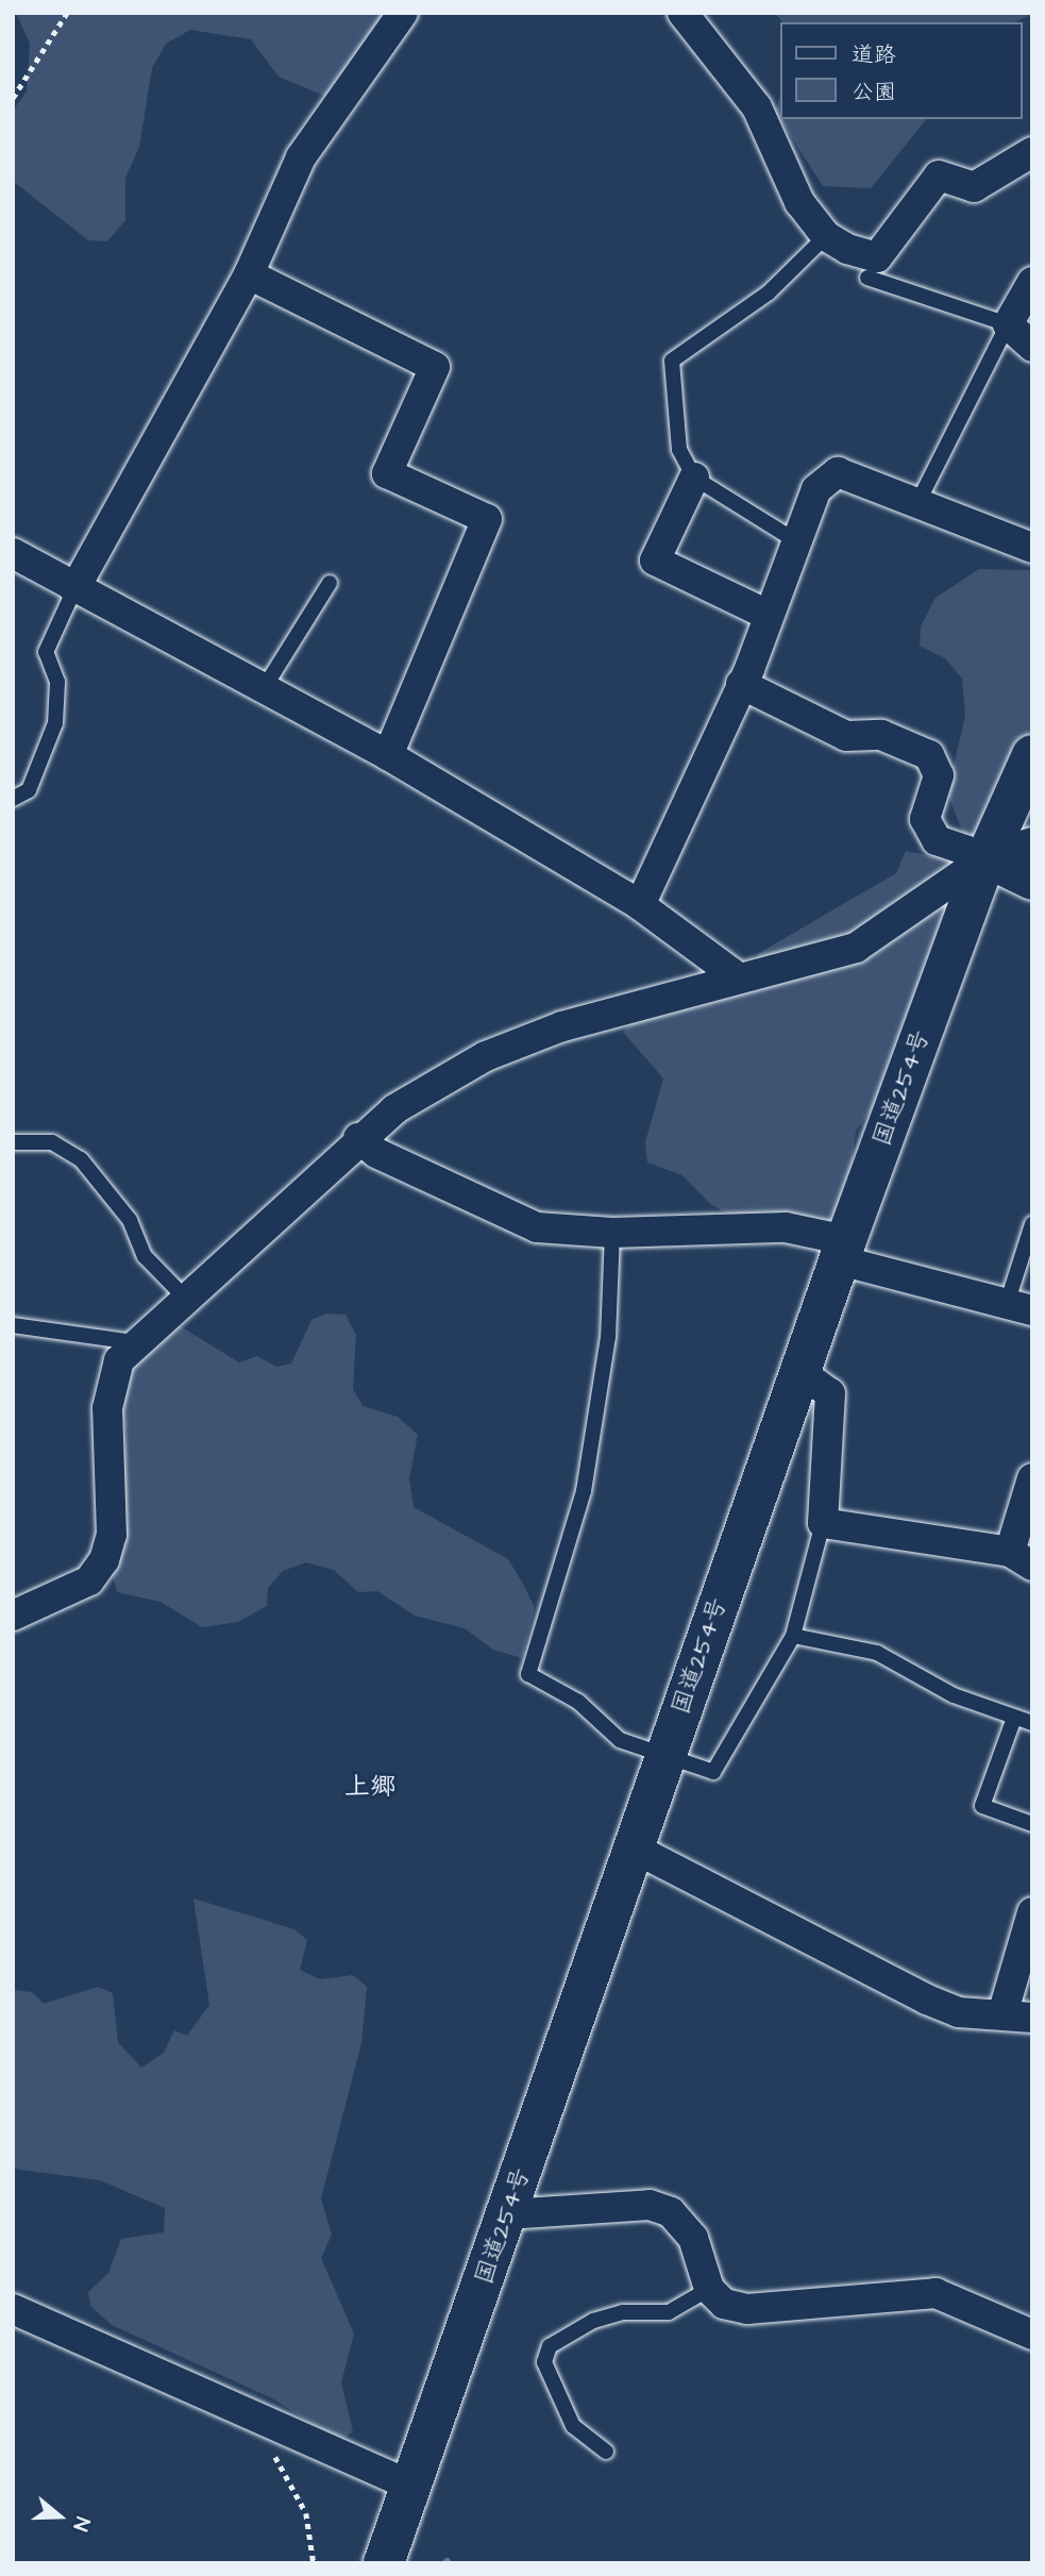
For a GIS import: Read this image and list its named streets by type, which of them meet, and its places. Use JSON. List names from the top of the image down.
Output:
{
  "streets": {
    "main road": ["国道254号"]
  },
  "districts": ["上郷"],
  "legend": ["道路", "公園"],
  "north": "right"
}
